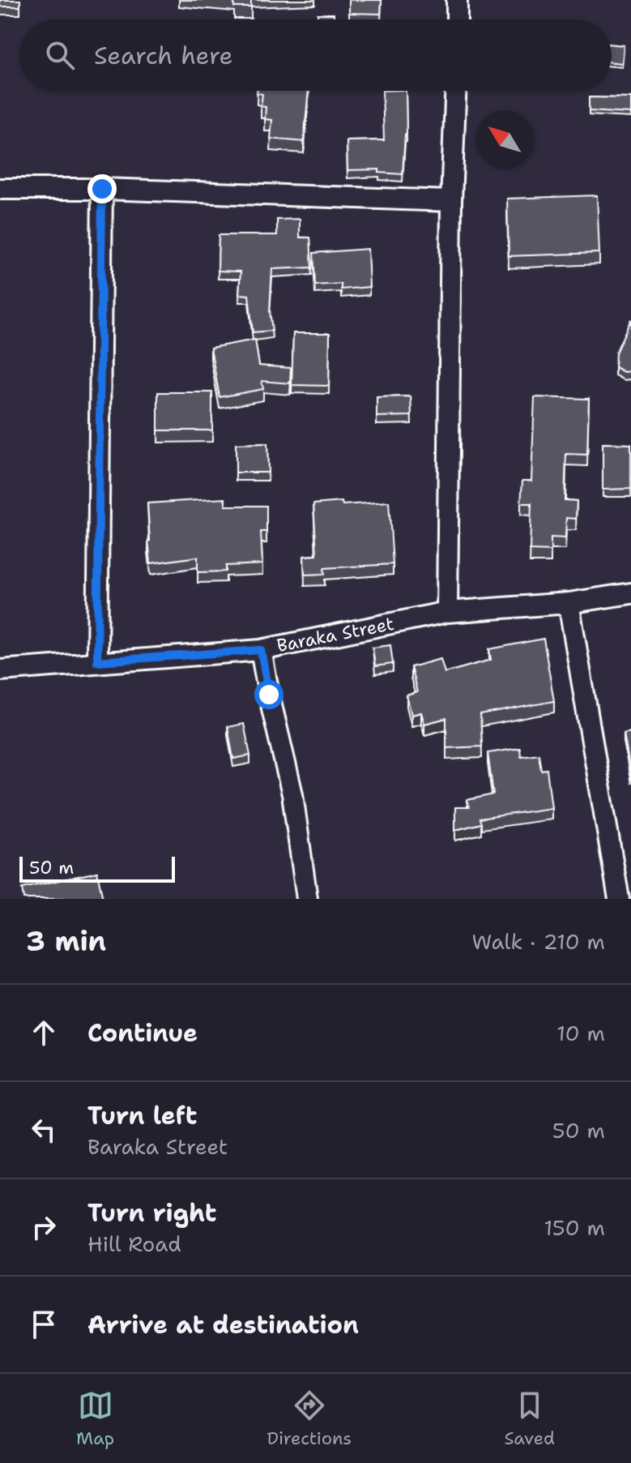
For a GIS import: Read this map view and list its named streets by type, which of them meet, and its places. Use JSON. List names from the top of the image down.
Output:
{
  "streets": {
    "street": ["Baraka Street"]
  },
  "scale_bar": "50 m",
  "north": "top left",
  "page": {
    "search": "Search here",
    "scale": "50 m",
    "heading": ["3 min", "Walk · 210 m"],
    "list": [
      ["Continue", "10 m"],
      ["Turn left", "Baraka Street", "50 m"],
      ["Turn right", "Hill Road", "150 m"],
      "Arrive at destination"
    ],
    "nav": ["Map", "Directions", "Saved"]
  }
}
